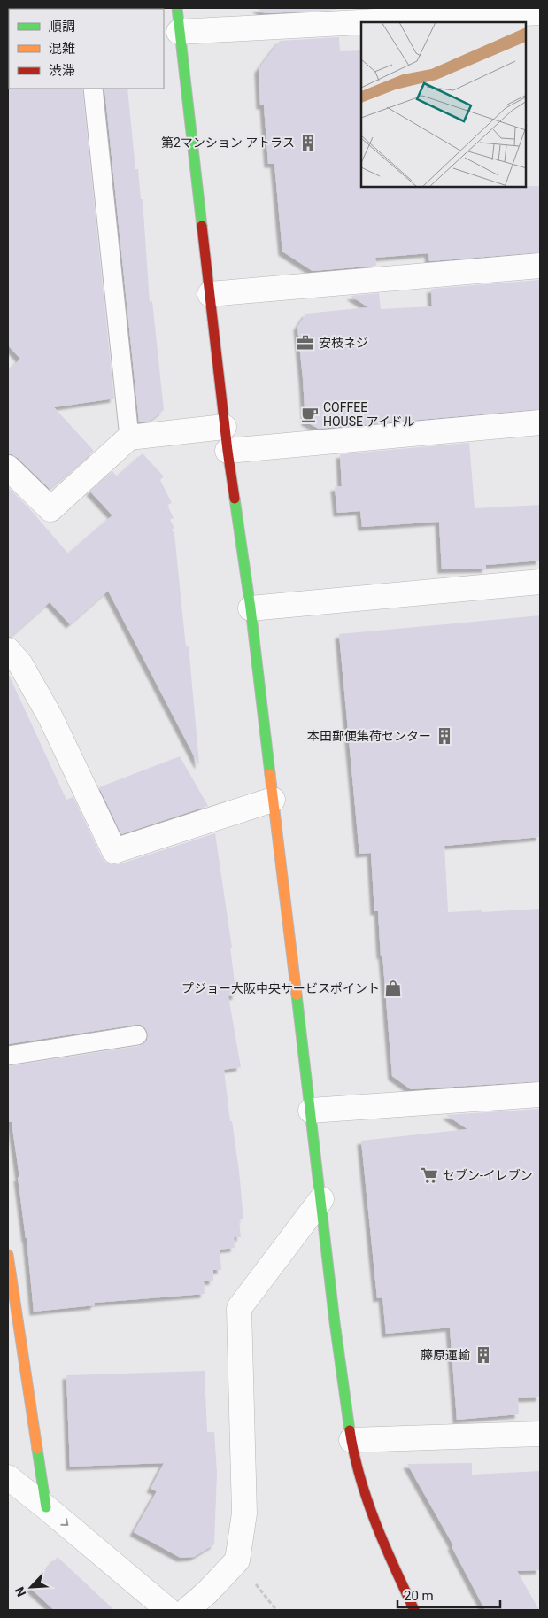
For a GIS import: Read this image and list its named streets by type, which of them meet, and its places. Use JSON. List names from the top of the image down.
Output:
{
  "places": {
    "building": ["第2マンション アトラス", "本田郵便集荷センター", "藤原運輸"],
    "office": ["安枝ネジ"],
    "cafe": ["COFFEE HOUSE アイドル"],
    "shop": ["プジョー大阪中央サービスポイント"],
    "supermarket": ["セブン-イレブン"]
  },
  "legend": ["順調", "混雑", "渋滞"],
  "scale_bar": "20 m",
  "north": "bottom left"
}
